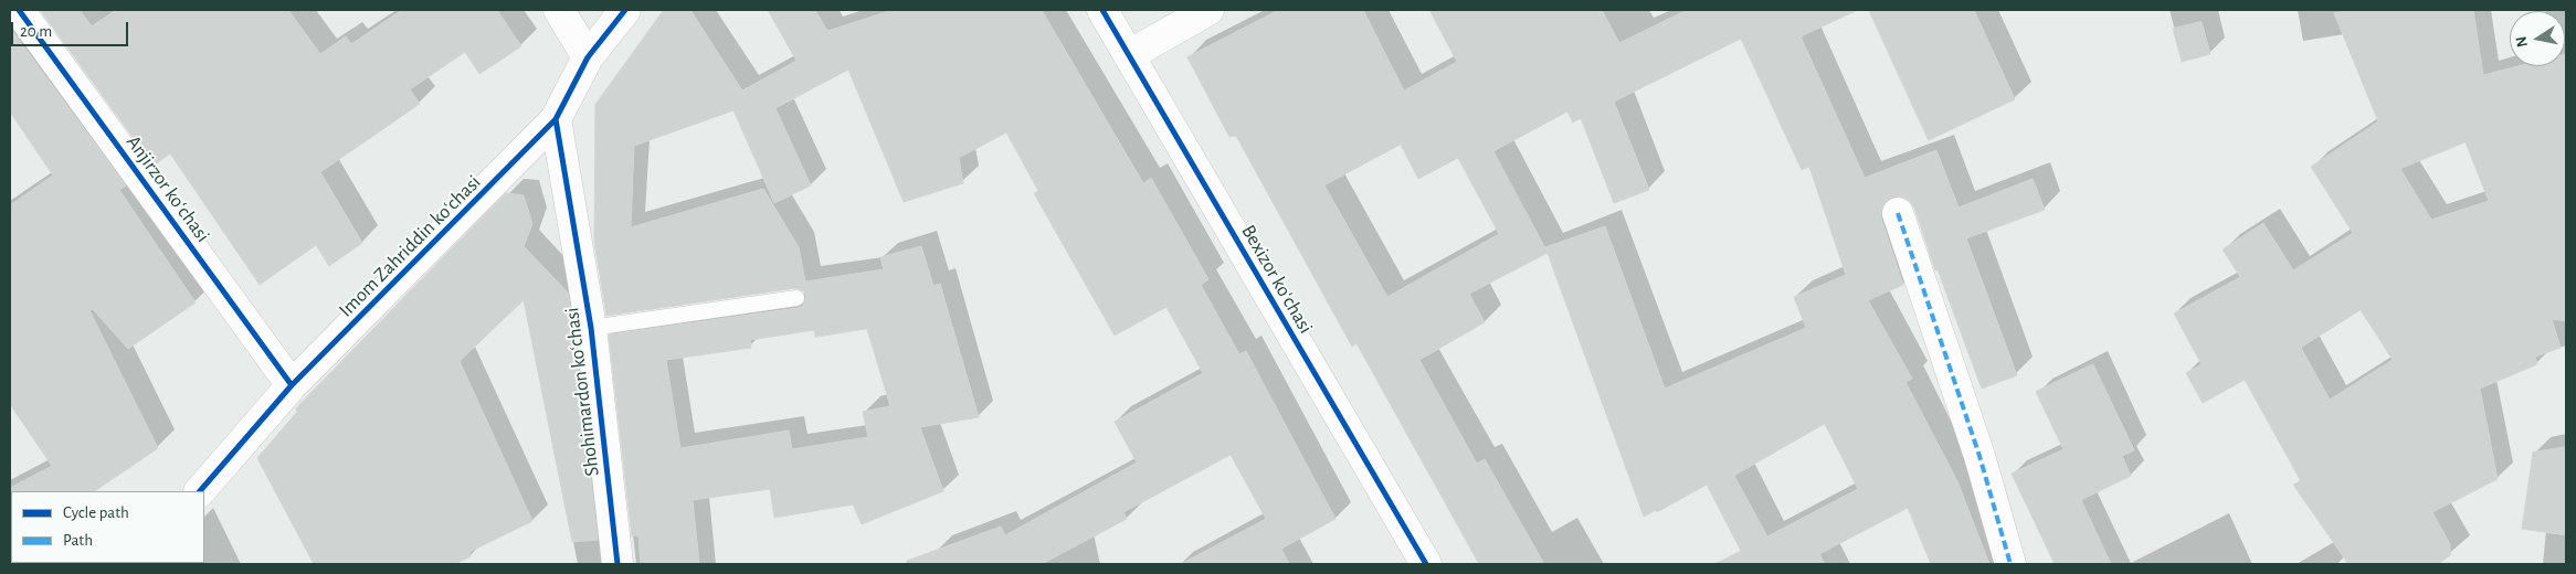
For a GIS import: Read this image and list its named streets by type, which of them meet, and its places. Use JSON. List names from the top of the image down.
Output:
{
  "streets": {
    "street": [
      "Anjirzor koʻchasi",
      "Imom Zahriddin koʻchasi",
      "Bexizor koʻchasi",
      "Shohimardon koʻchasi"
    ]
  },
  "crossings": [
    ["Anjirzor koʻchasi", "Imom Zahriddin koʻchasi"],
    ["Imom Zahriddin koʻchasi", "Shohimardon koʻchasi"]
  ],
  "legend": ["Cycle path", "Path"],
  "scale_bar": "20 m",
  "north": "left"
}
